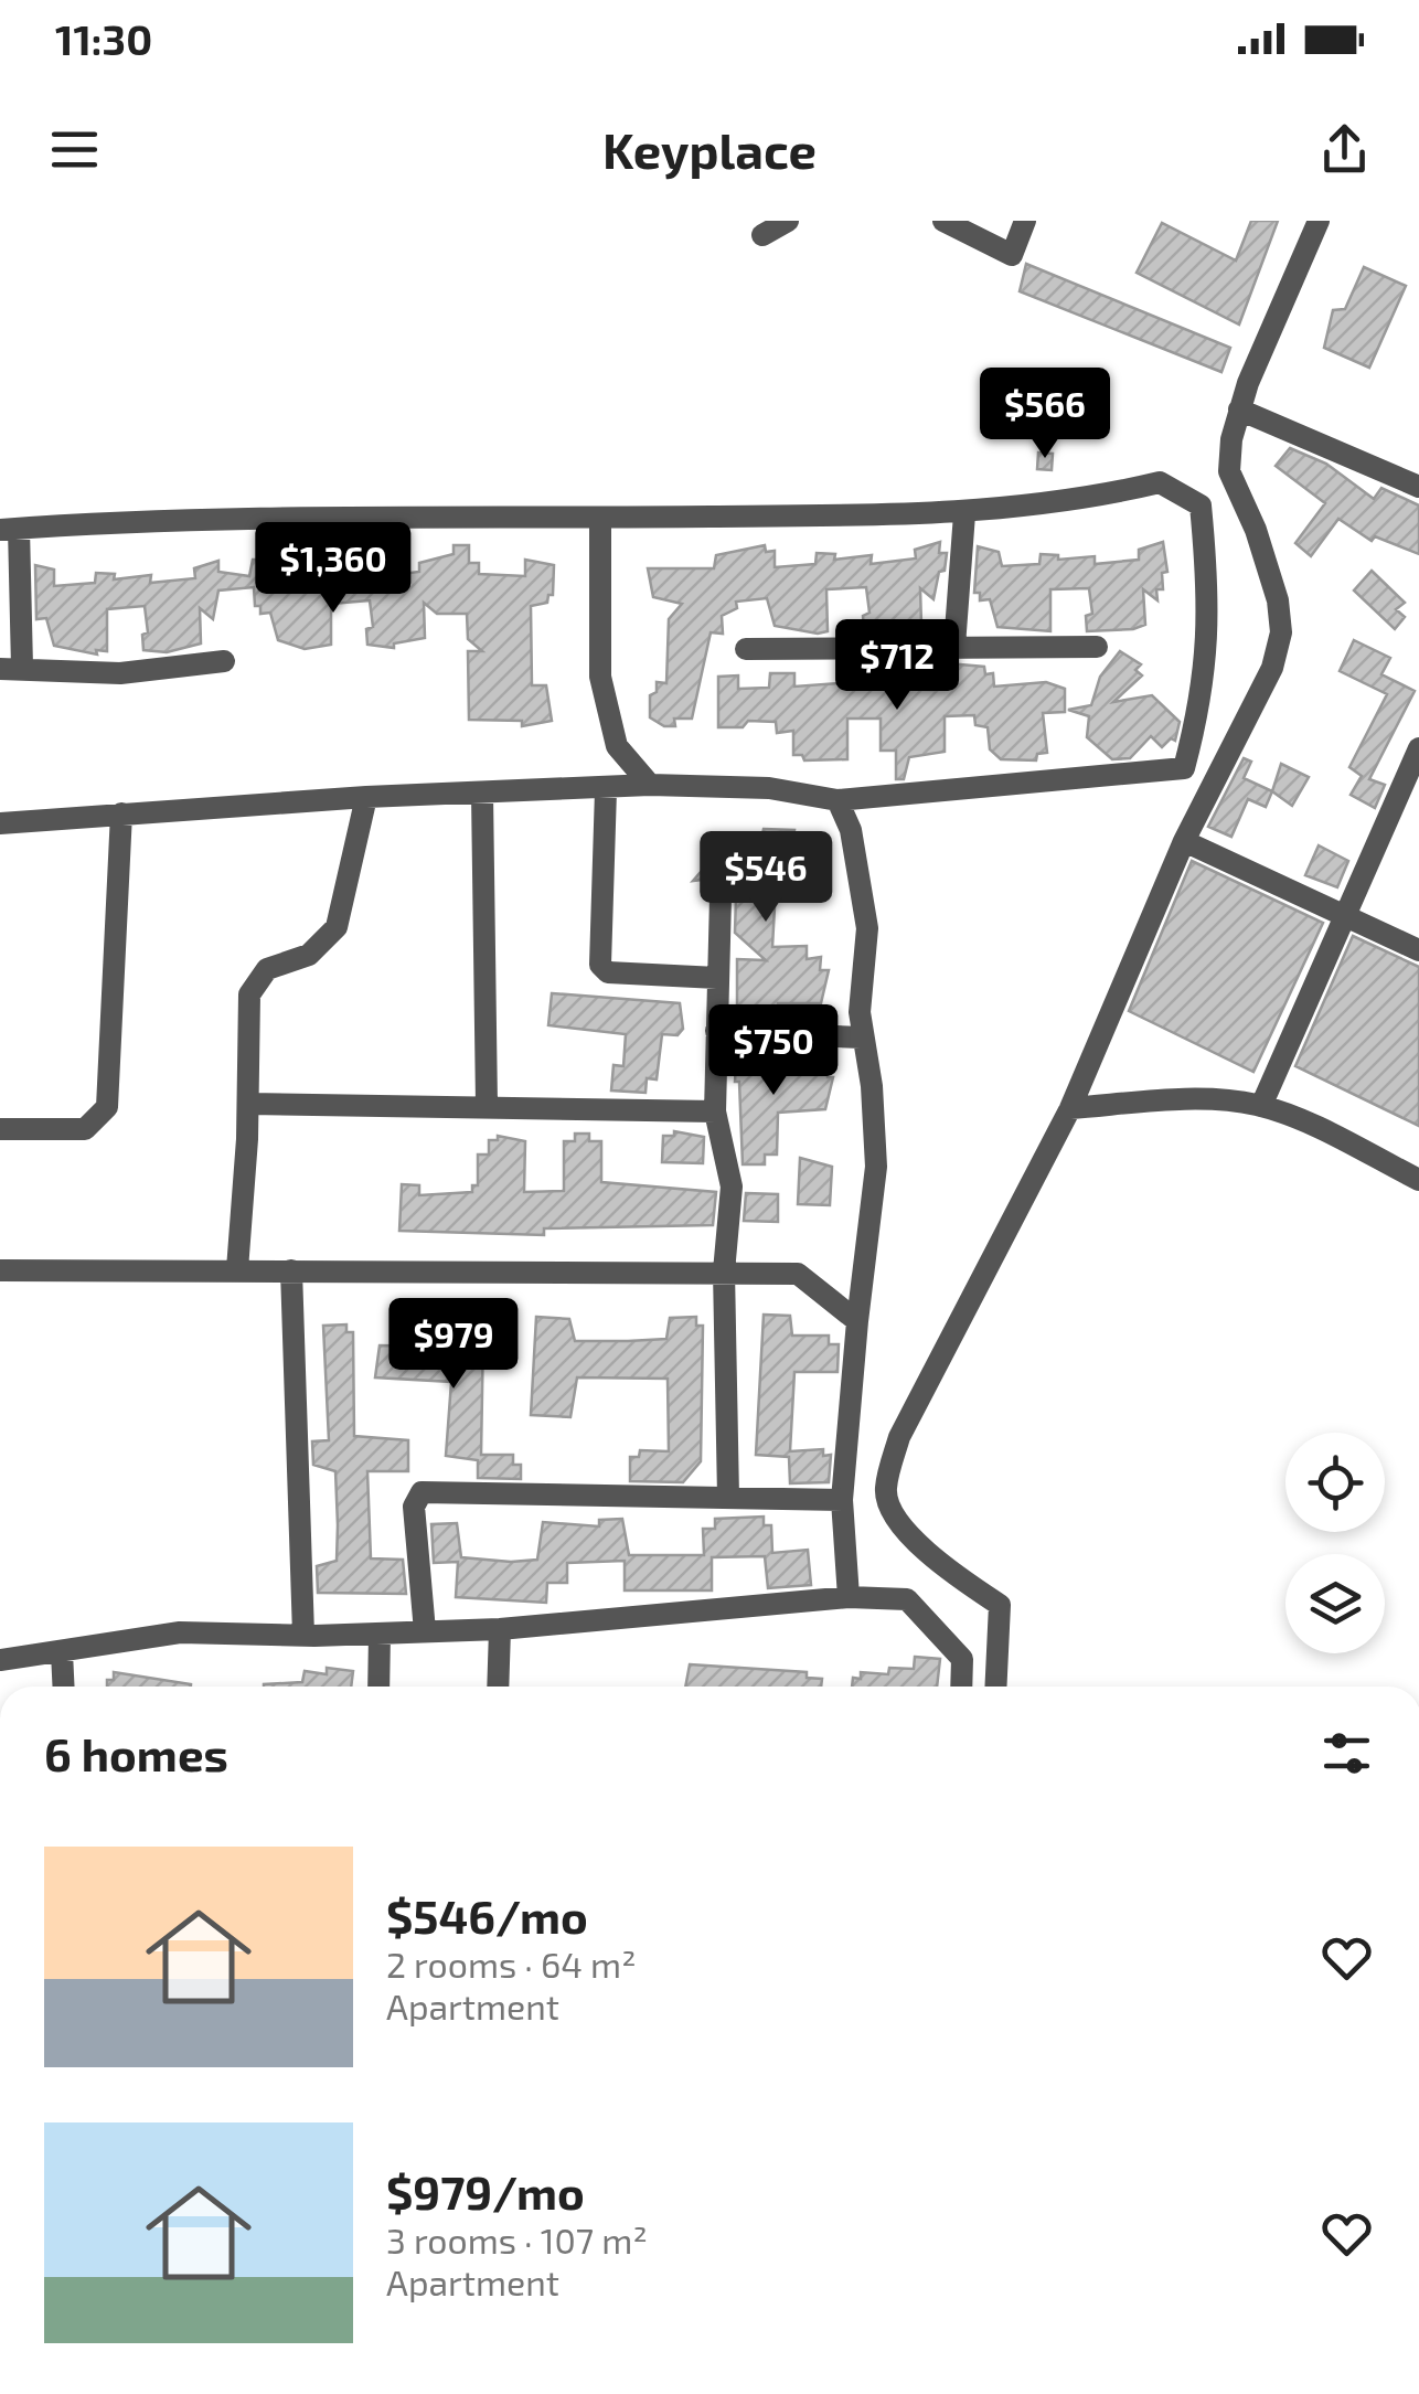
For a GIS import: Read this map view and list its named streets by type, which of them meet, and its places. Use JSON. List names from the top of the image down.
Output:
{
  "page": {
    "status": "11:30",
    "header": "Keyplace",
    "price": [
      "$566",
      "$1,360",
      "$712",
      "$546",
      "$750",
      "$979"
    ],
    "heading": "6 homes",
    "list": [
      {
        "name": "$546/mo",
        "note": "2 rooms · 64 m² · Apartment"
      },
      {
        "name": "$979/mo",
        "note": "3 rooms · 107 m² · Apartment"
      }
    ]
  }
}
